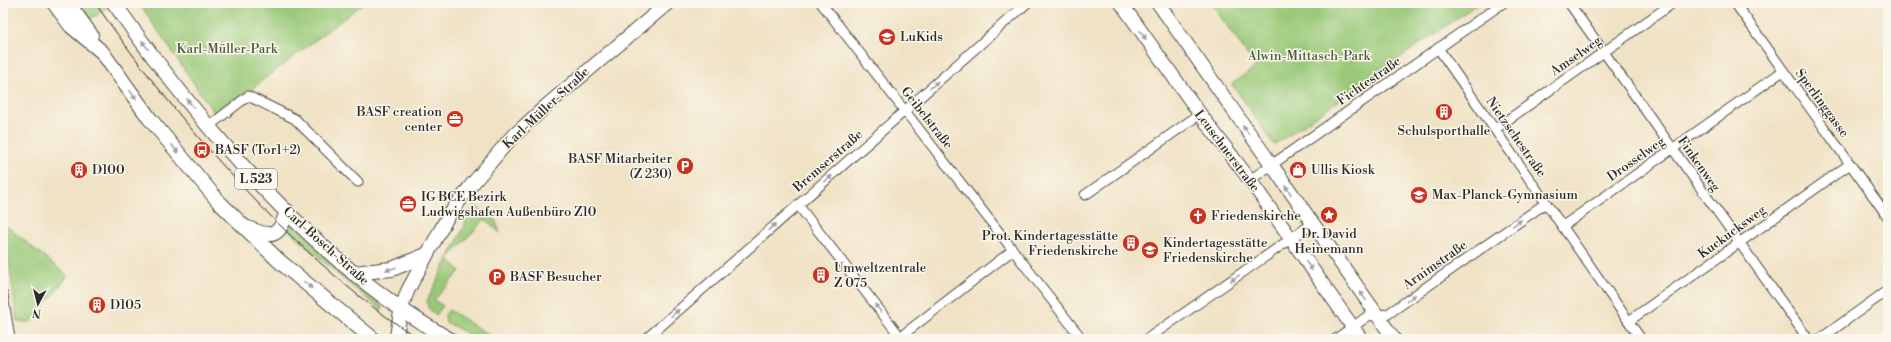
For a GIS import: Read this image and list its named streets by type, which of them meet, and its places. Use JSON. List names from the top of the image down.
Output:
{
  "streets": {
    "main road": ["L 523", "Carl-Bosch-Straße"],
    "street": [
      "Amselweg",
      "Fichtestraße",
      "Sperlinggasse",
      "Karl-Müller-Straße",
      "Geibelstraße",
      "Nietzschestraße",
      "Leuschnerstraße",
      "Drosselweg",
      "Bremserstraße",
      "Finkenweg",
      "Kuckucksweg",
      "Arnimstraße"
    ]
  },
  "crossings": [
    ["Amselweg", "Nietzschestraße"],
    ["Amselweg", "Finkenweg"],
    ["Fichtestraße", "Nietzschestraße"],
    ["Fichtestraße", "Leuschnerstraße"],
    ["Sperlinggasse", "Drosselweg"],
    ["Sperlinggasse", "Kuckucksweg"],
    ["Karl-Müller-Straße", "Carl-Bosch-Straße"],
    ["Geibelstraße", "Bremserstraße"],
    ["Nietzschestraße", "Drosselweg"],
    ["Nietzschestraße", "Kuckucksweg"],
    ["Nietzschestraße", "Arnimstraße"],
    ["Leuschnerstraße", "Arnimstraße"],
    ["Drosselweg", "Finkenweg"],
    ["Finkenweg", "Kuckucksweg"]
  ],
  "one_way": ["Bremserstraße", "Arnimstraße"],
  "parks": ["Karl-Müller-Park", "Alwin-Mittasch-Park"],
  "places": {
    "school or university": ["LuKids", "Max-Planck-Gymnasium", "Kindertagesstätte Friedenskirche"],
    "building": [
      "Schulsporthalle",
      "D100",
      "Prot. Kindertagesstätte Friedenskirche",
      "Umweltzentrale Z 075",
      "D105"
    ],
    "office": ["BASF creation center", "IG BCE Bezirk Ludwigshafen Außenbüro Z10"],
    "bus stop": ["BASF (Tor1+2)"],
    "parking": ["BASF Mitarbeiter (Z 230)", "BASF Besucher"],
    "shop": ["Ullis Kiosk"],
    "place": ["Dr. David Heinemann"],
    "church": ["Friedenskirche"]
  },
  "north": "bottom"
}
